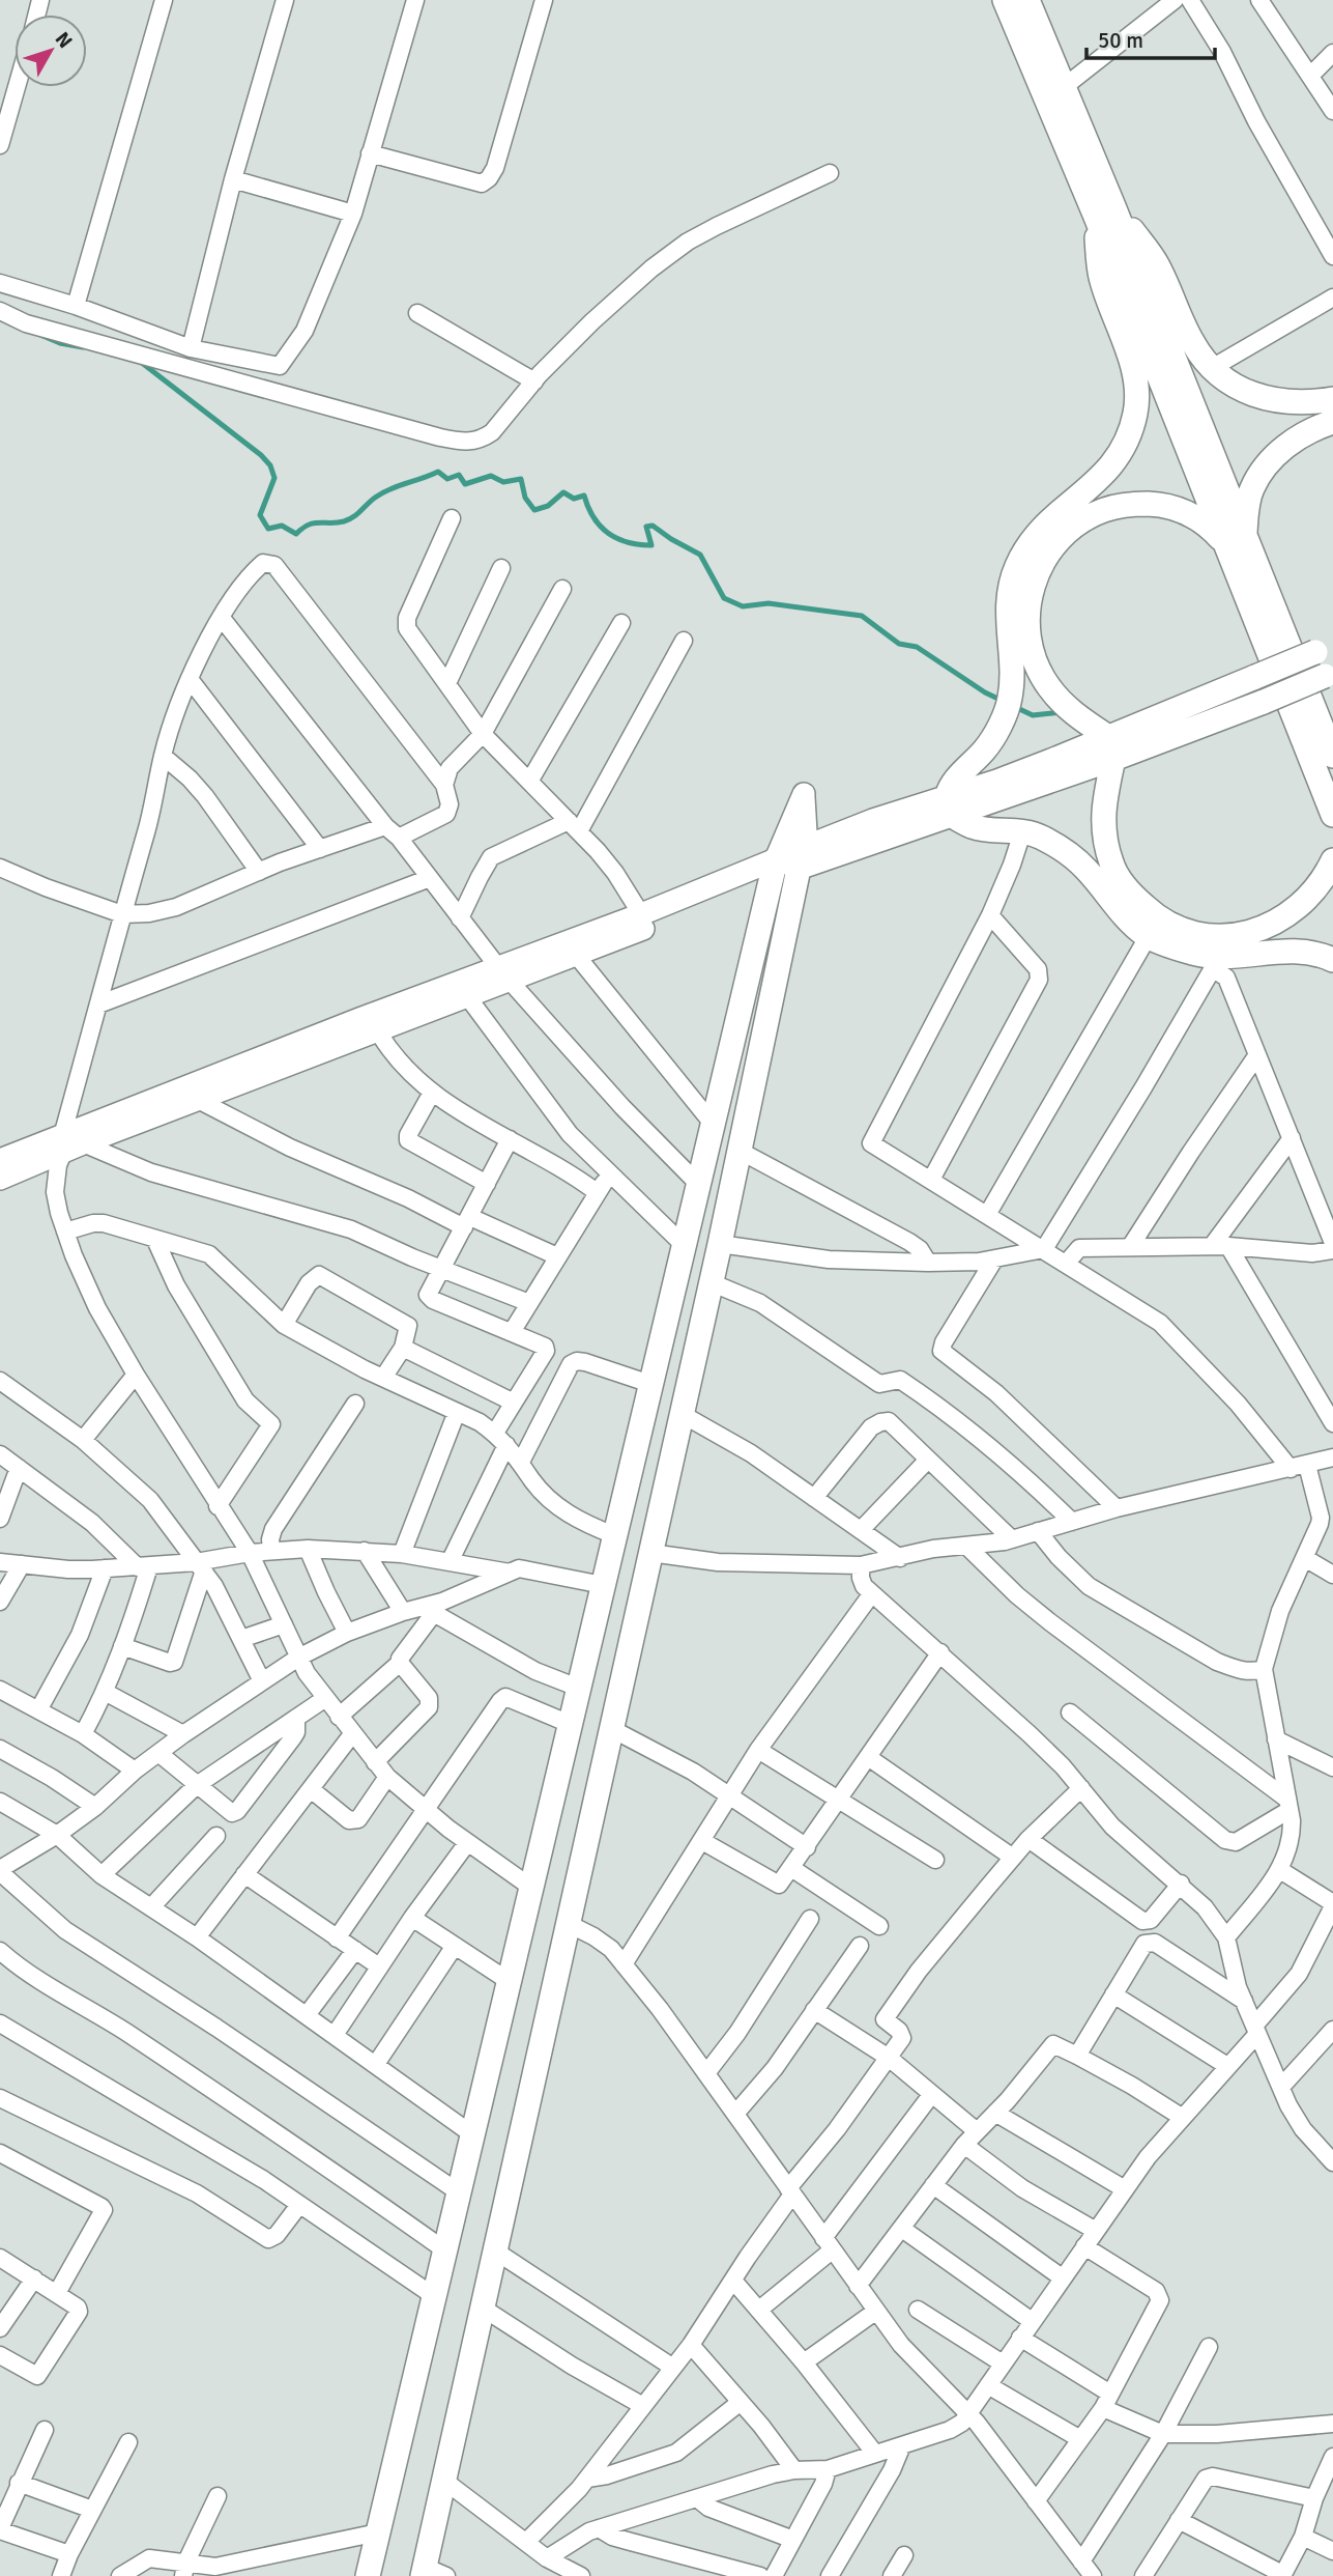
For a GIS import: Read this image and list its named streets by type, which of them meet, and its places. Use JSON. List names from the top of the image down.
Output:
{
  "scale_bar": "50 m",
  "north": "top right"
}
